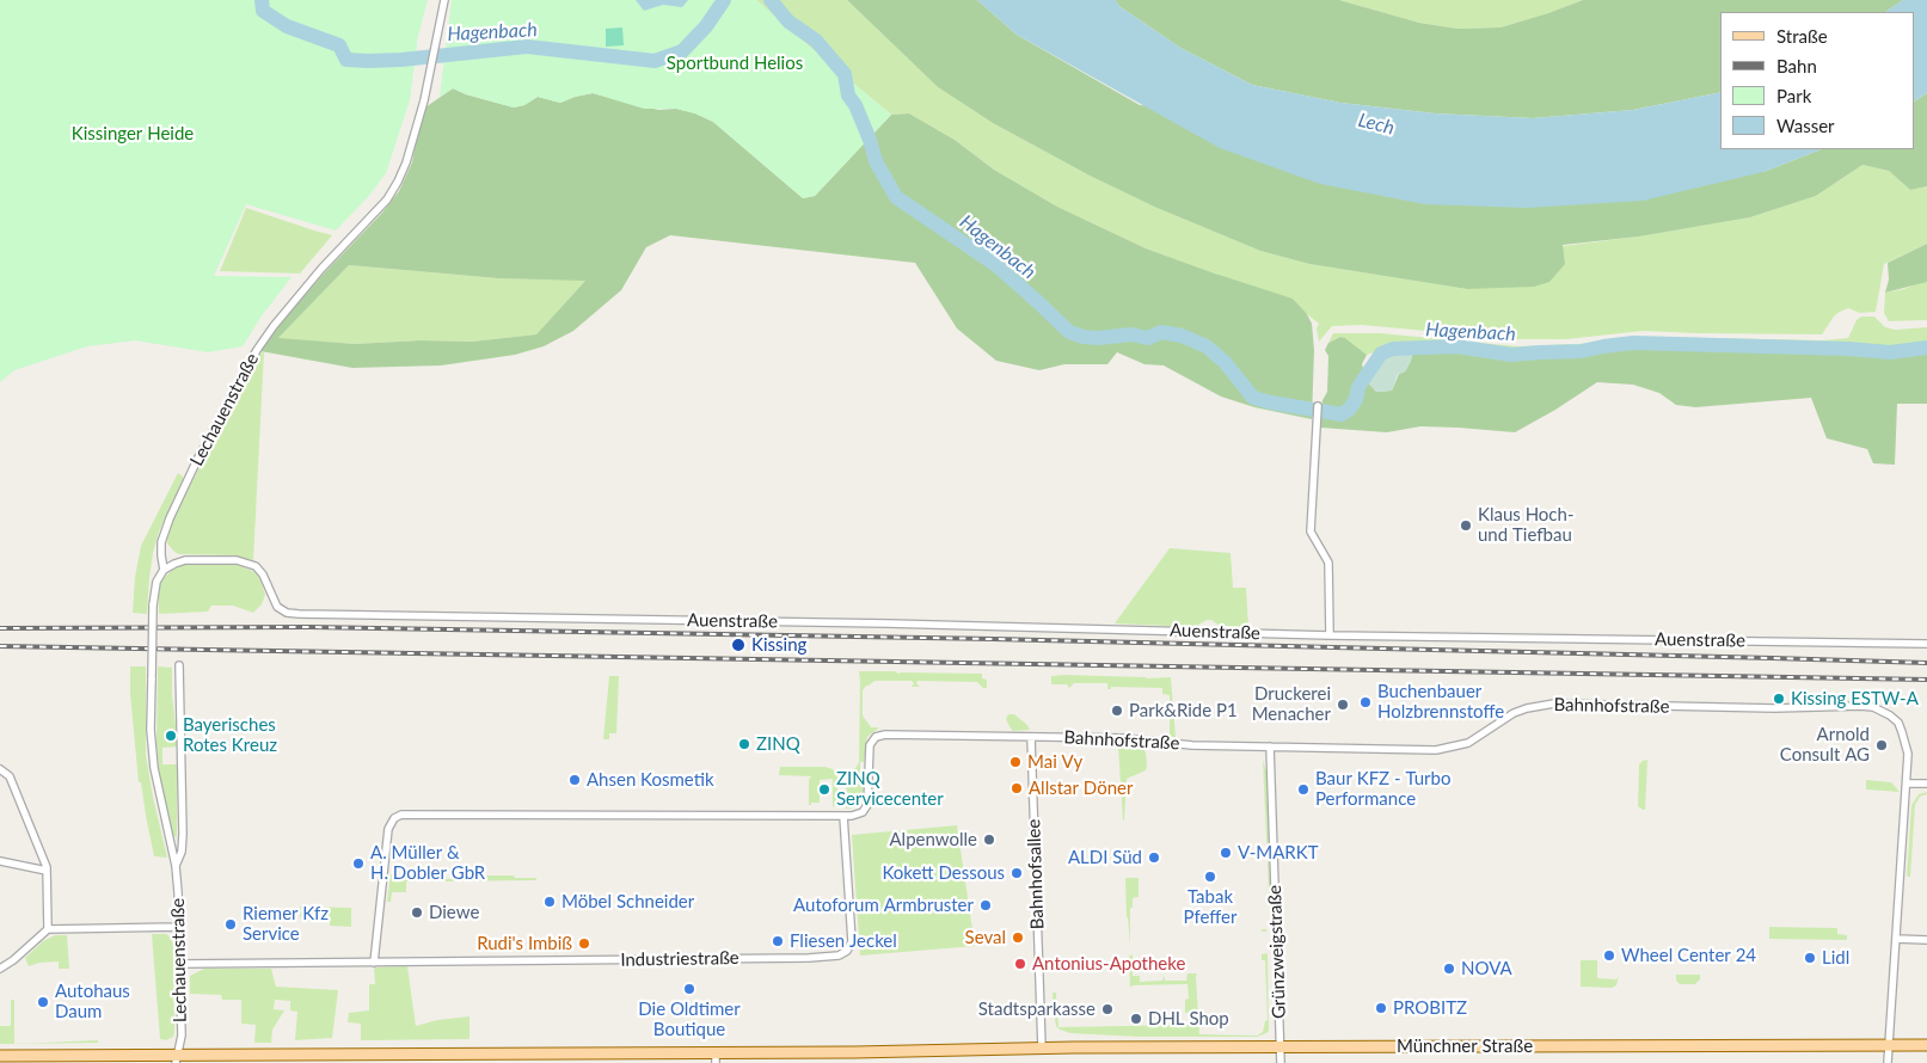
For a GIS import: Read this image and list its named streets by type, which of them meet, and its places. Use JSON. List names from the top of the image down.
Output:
{
  "streets": {
    "main road": ["Münchner Straße"],
    "street": [
      "Lechauenstraße",
      "Auenstraße",
      "Bahnhofstraße",
      "Bahnhofsallee",
      "Grünzweigstraße",
      "Industriestraße"
    ]
  },
  "crossings": [
    ["Lechauenstraße", "Auenstraße"],
    ["Lechauenstraße", "Industriestraße"],
    ["Lechauenstraße", "Münchner Straße"],
    ["Bahnhofstraße", "Bahnhofsallee"],
    ["Bahnhofstraße", "Grünzweigstraße"],
    ["Bahnhofstraße", "Industriestraße"],
    ["Bahnhofstraße", "Münchner Straße"],
    ["Bahnhofsallee", "Münchner Straße"],
    ["Grünzweigstraße", "Münchner Straße"]
  ],
  "water": ["Hagenbach", "Lech"],
  "parks": ["Sportbund Helios", "Kissinger Heide"],
  "places": [
    "Klaus Hoch- und Tiefbau",
    "Kissing",
    "Kissing ESTW-A",
    "Buchenbauer Holzbrennstoffe",
    "Druckerei Menacher",
    "Park&Ride P1",
    "Bayerisches Rotes Kreuz",
    "ZINQ",
    "Arnold Consult AG",
    "Mai Vy",
    "Ahsen Kosmetik",
    "Allstar Döner",
    "ZINQ Servicecenter",
    "Baur KFZ - Turbo Performance",
    "Alpenwolle",
    "V-MARKT",
    "ALDI Süd",
    "A. Müller & H. Dobler GbR",
    "Kokett Dessous",
    "Tabak Pfeffer",
    "Möbel Schneider",
    "Autoforum Armbruster",
    "Diewe",
    "Riemer Kfz Service",
    "Seval",
    "Fliesen Jeckel",
    "Rudi's Imbiß",
    "Wheel Center 24",
    "Lidl",
    "Antonius-Apotheke",
    "NOVA",
    "Die Oldtimer Boutique",
    "Autohaus Daum",
    "PROBITZ",
    "Stadtsparkasse",
    "DHL Shop"
  ],
  "legend": [
    "Straße",
    "Bahn",
    "Park",
    "Wasser"
  ]
}
